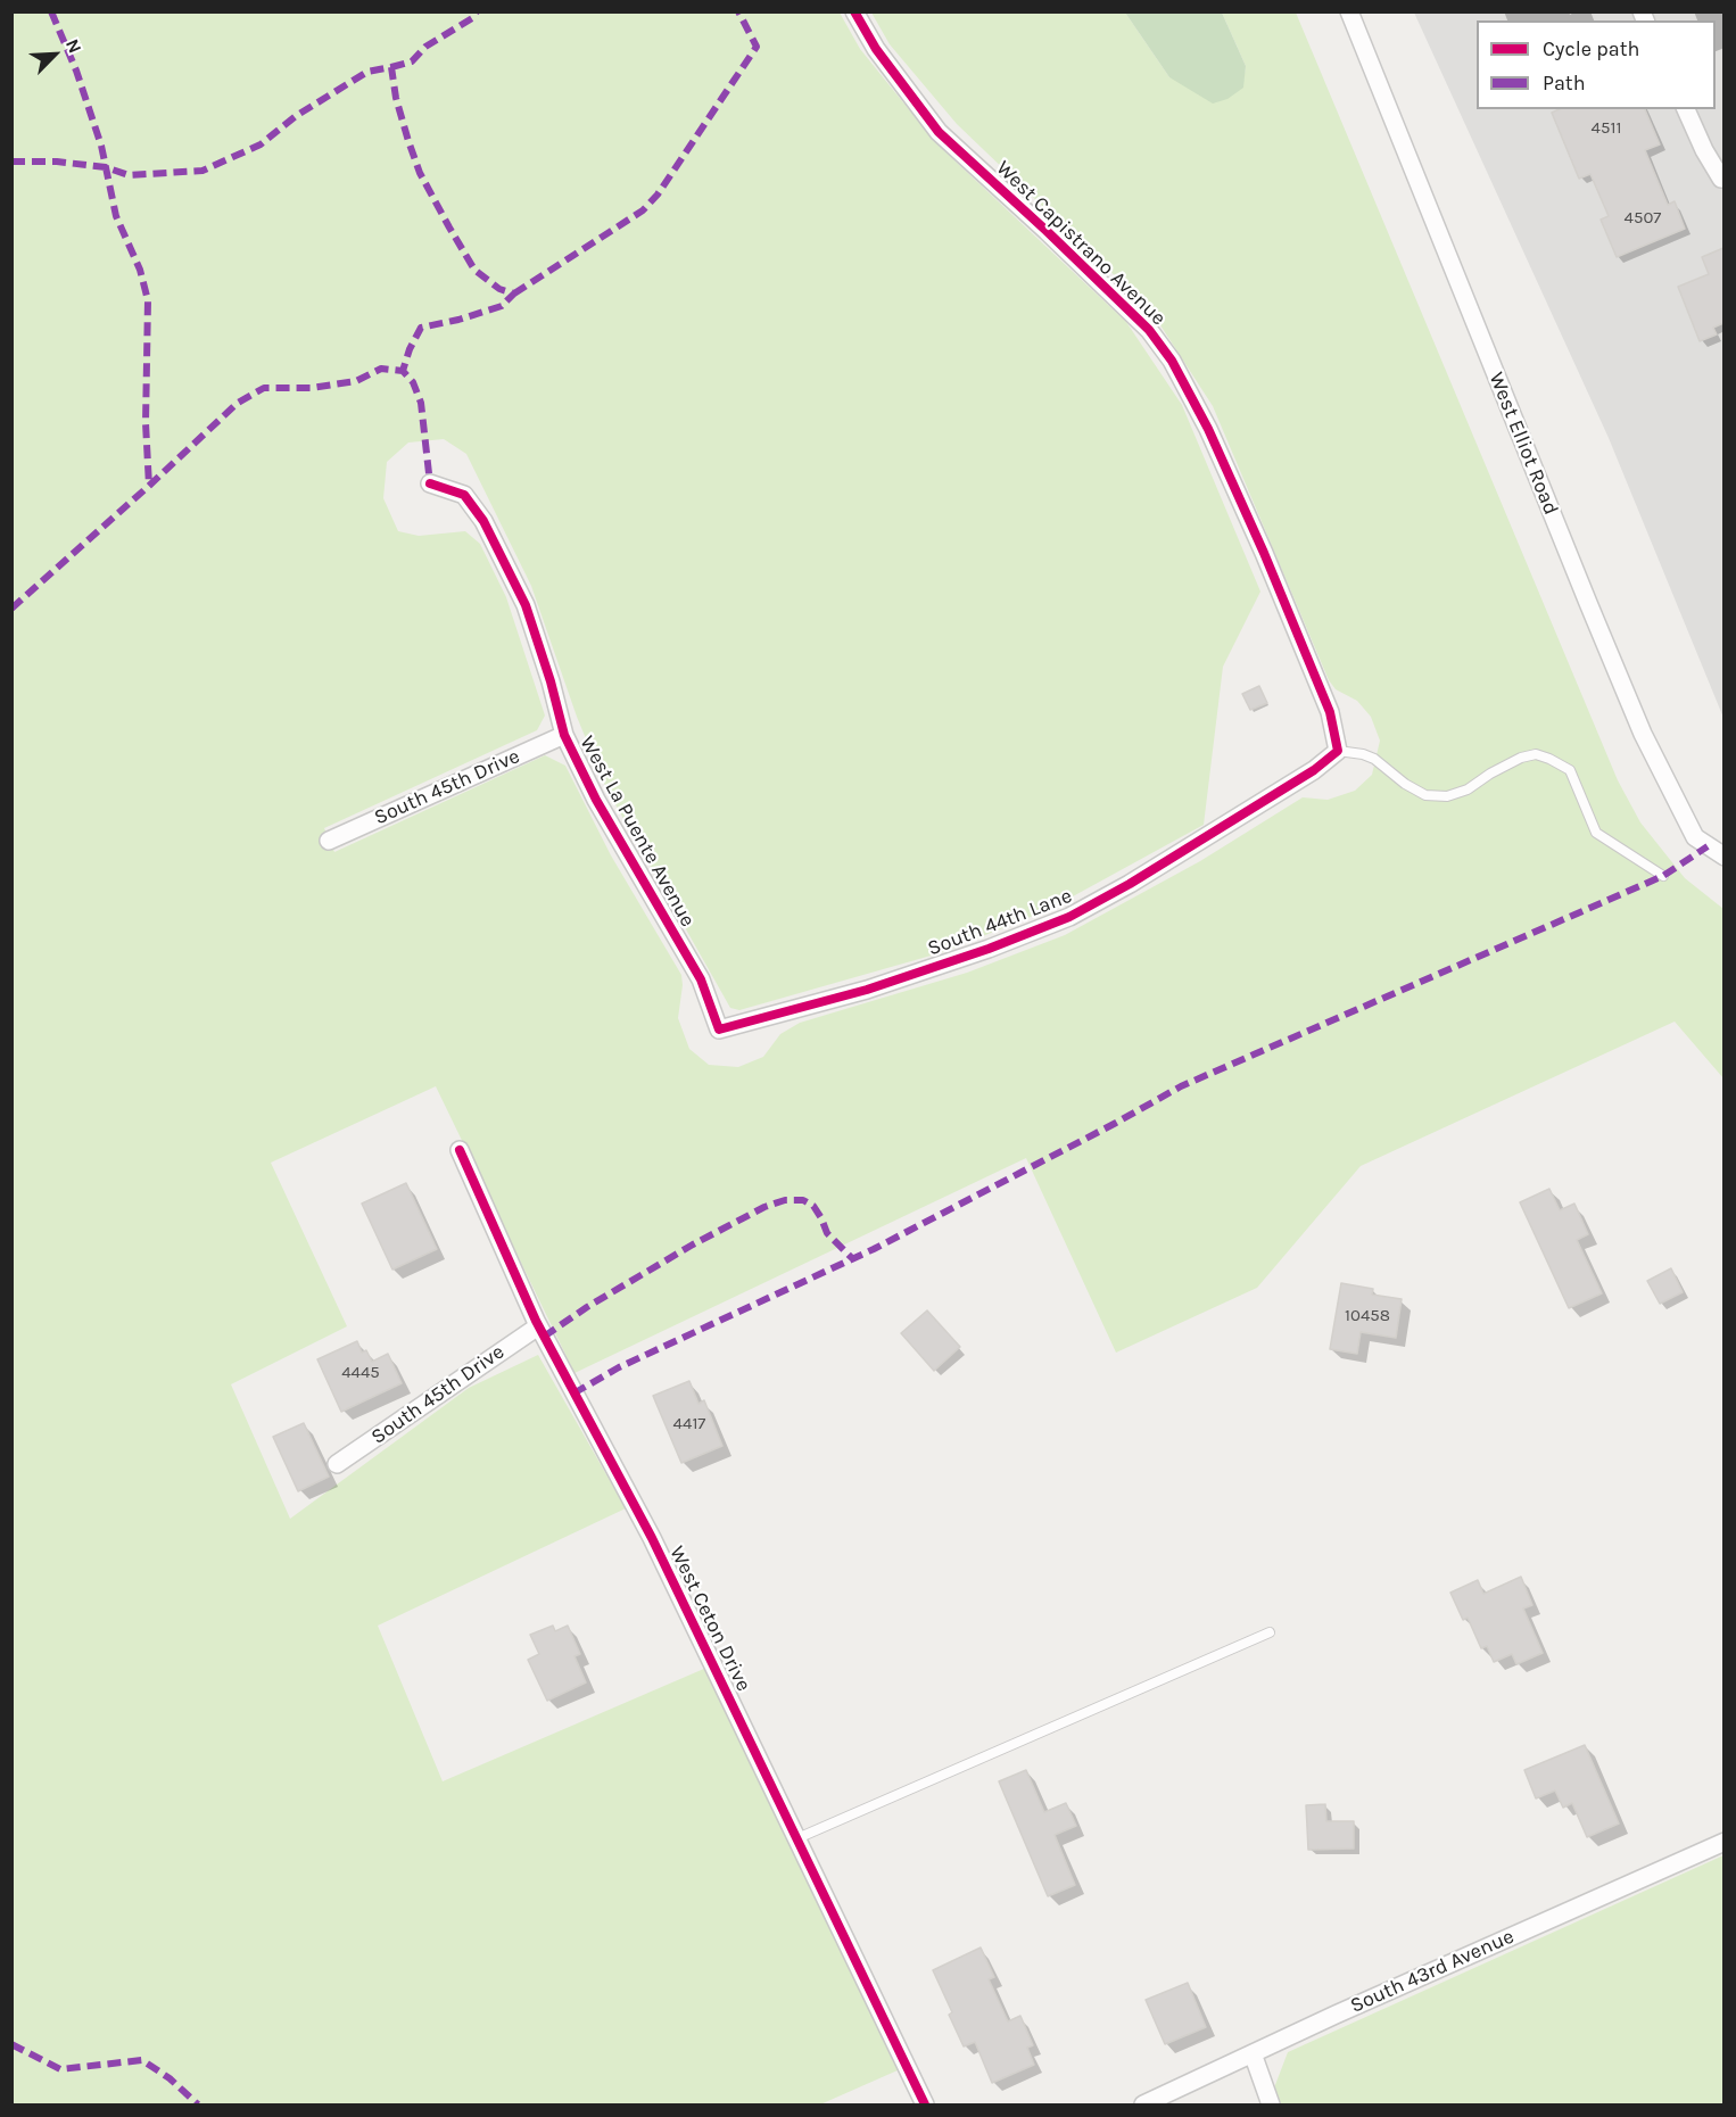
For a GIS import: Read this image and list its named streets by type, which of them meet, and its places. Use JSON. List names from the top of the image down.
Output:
{
  "streets": {
    "street": [
      "West Capistrano Avenue",
      "West Elliot Road",
      "South 45th Drive",
      "West La Puente Avenue",
      "South 44th Lane",
      "West Ceton Drive",
      "South 43rd Avenue"
    ]
  },
  "crossings": [
    ["West Capistrano Avenue", "South 44th Lane"],
    ["South 45th Drive", "West La Puente Avenue"],
    ["South 45th Drive", "West Ceton Drive"],
    ["West La Puente Avenue", "South 44th Lane"]
  ],
  "house_numbers": [
    "4511",
    "4507",
    "10458",
    "4445",
    "4417"
  ],
  "legend": ["Cycle path", "Path"],
  "north": "top right"
}
